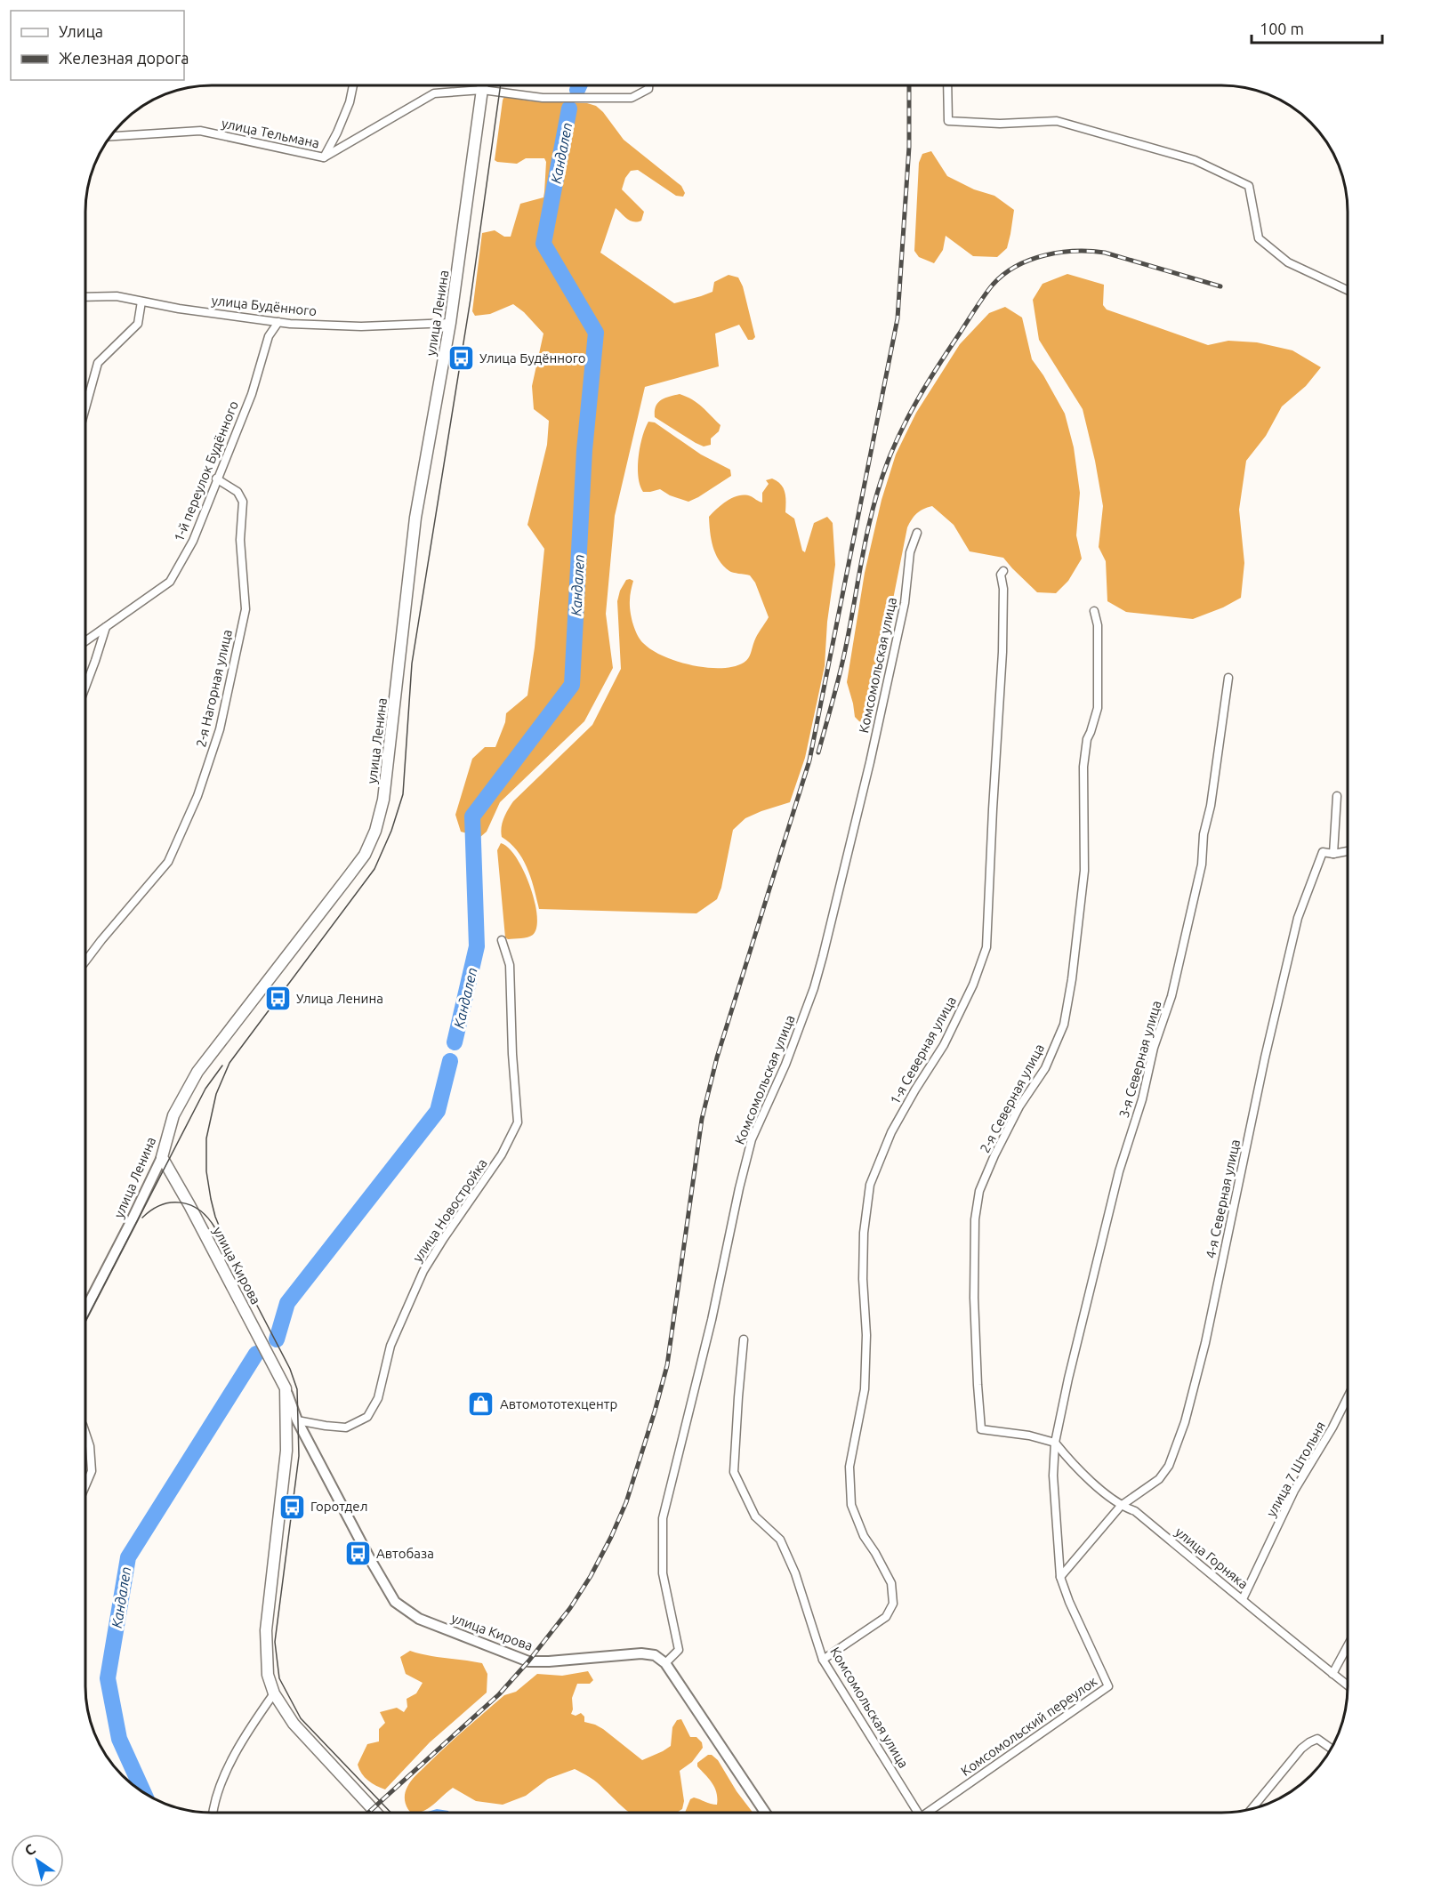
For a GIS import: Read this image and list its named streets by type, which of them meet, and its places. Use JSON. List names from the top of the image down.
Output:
{
  "streets": {
    "main road": ["улица Ленина", "улица Кирова"],
    "street": [
      "улица Тельмана",
      "улица Будённого",
      "1-й переулок Будённого",
      "Комсомольская улица",
      "2-я Нагорная улица",
      "1-я Северная улица",
      "3-я Северная улица",
      "2-я Северная улица",
      "4-я Северная улица",
      "улица Новостройка",
      "улица 7 Штольня",
      "улица Горняка",
      "Комсомольский переулок"
    ]
  },
  "crossings": [
    ["улица Тельмана", "улица Ленина"],
    ["улица Будённого", "улица Ленина"],
    ["улица Будённого", "1-й переулок Будённого"],
    ["улица Ленина", "улица Кирова"],
    ["1-й переулок Будённого", "2-я Нагорная улица"],
    ["Комсомольская улица", "1-я Северная улица"],
    ["Комсомольская улица", "улица Кирова"],
    ["3-я Северная улица", "2-я Северная улица"],
    ["3-я Северная улица", "улица Горняка"],
    ["3-я Северная улица", "Комсомольский переулок"],
    ["2-я Северная улица", "улица Горняка"],
    ["2-я Северная улица", "Комсомольский переулок"],
    ["4-я Северная улица", "улица Горняка"],
    ["4-я Северная улица", "Комсомольский переулок"],
    ["улица Новостройка", "улица Кирова"],
    ["улица 7 Штольня", "улица Горняка"],
    ["улица Горняка", "Комсомольский переулок"]
  ],
  "water": ["Кандалеп"],
  "places": {
    "bus stop": [
      "Улица Будённого",
      "Улица Ленина",
      "Горотдел",
      "Автобаза"
    ],
    "shop": ["Автомототехцентр"]
  },
  "legend": ["Улица", "Железная дорога"],
  "scale_bar": "100 m",
  "north": "top left"
}
